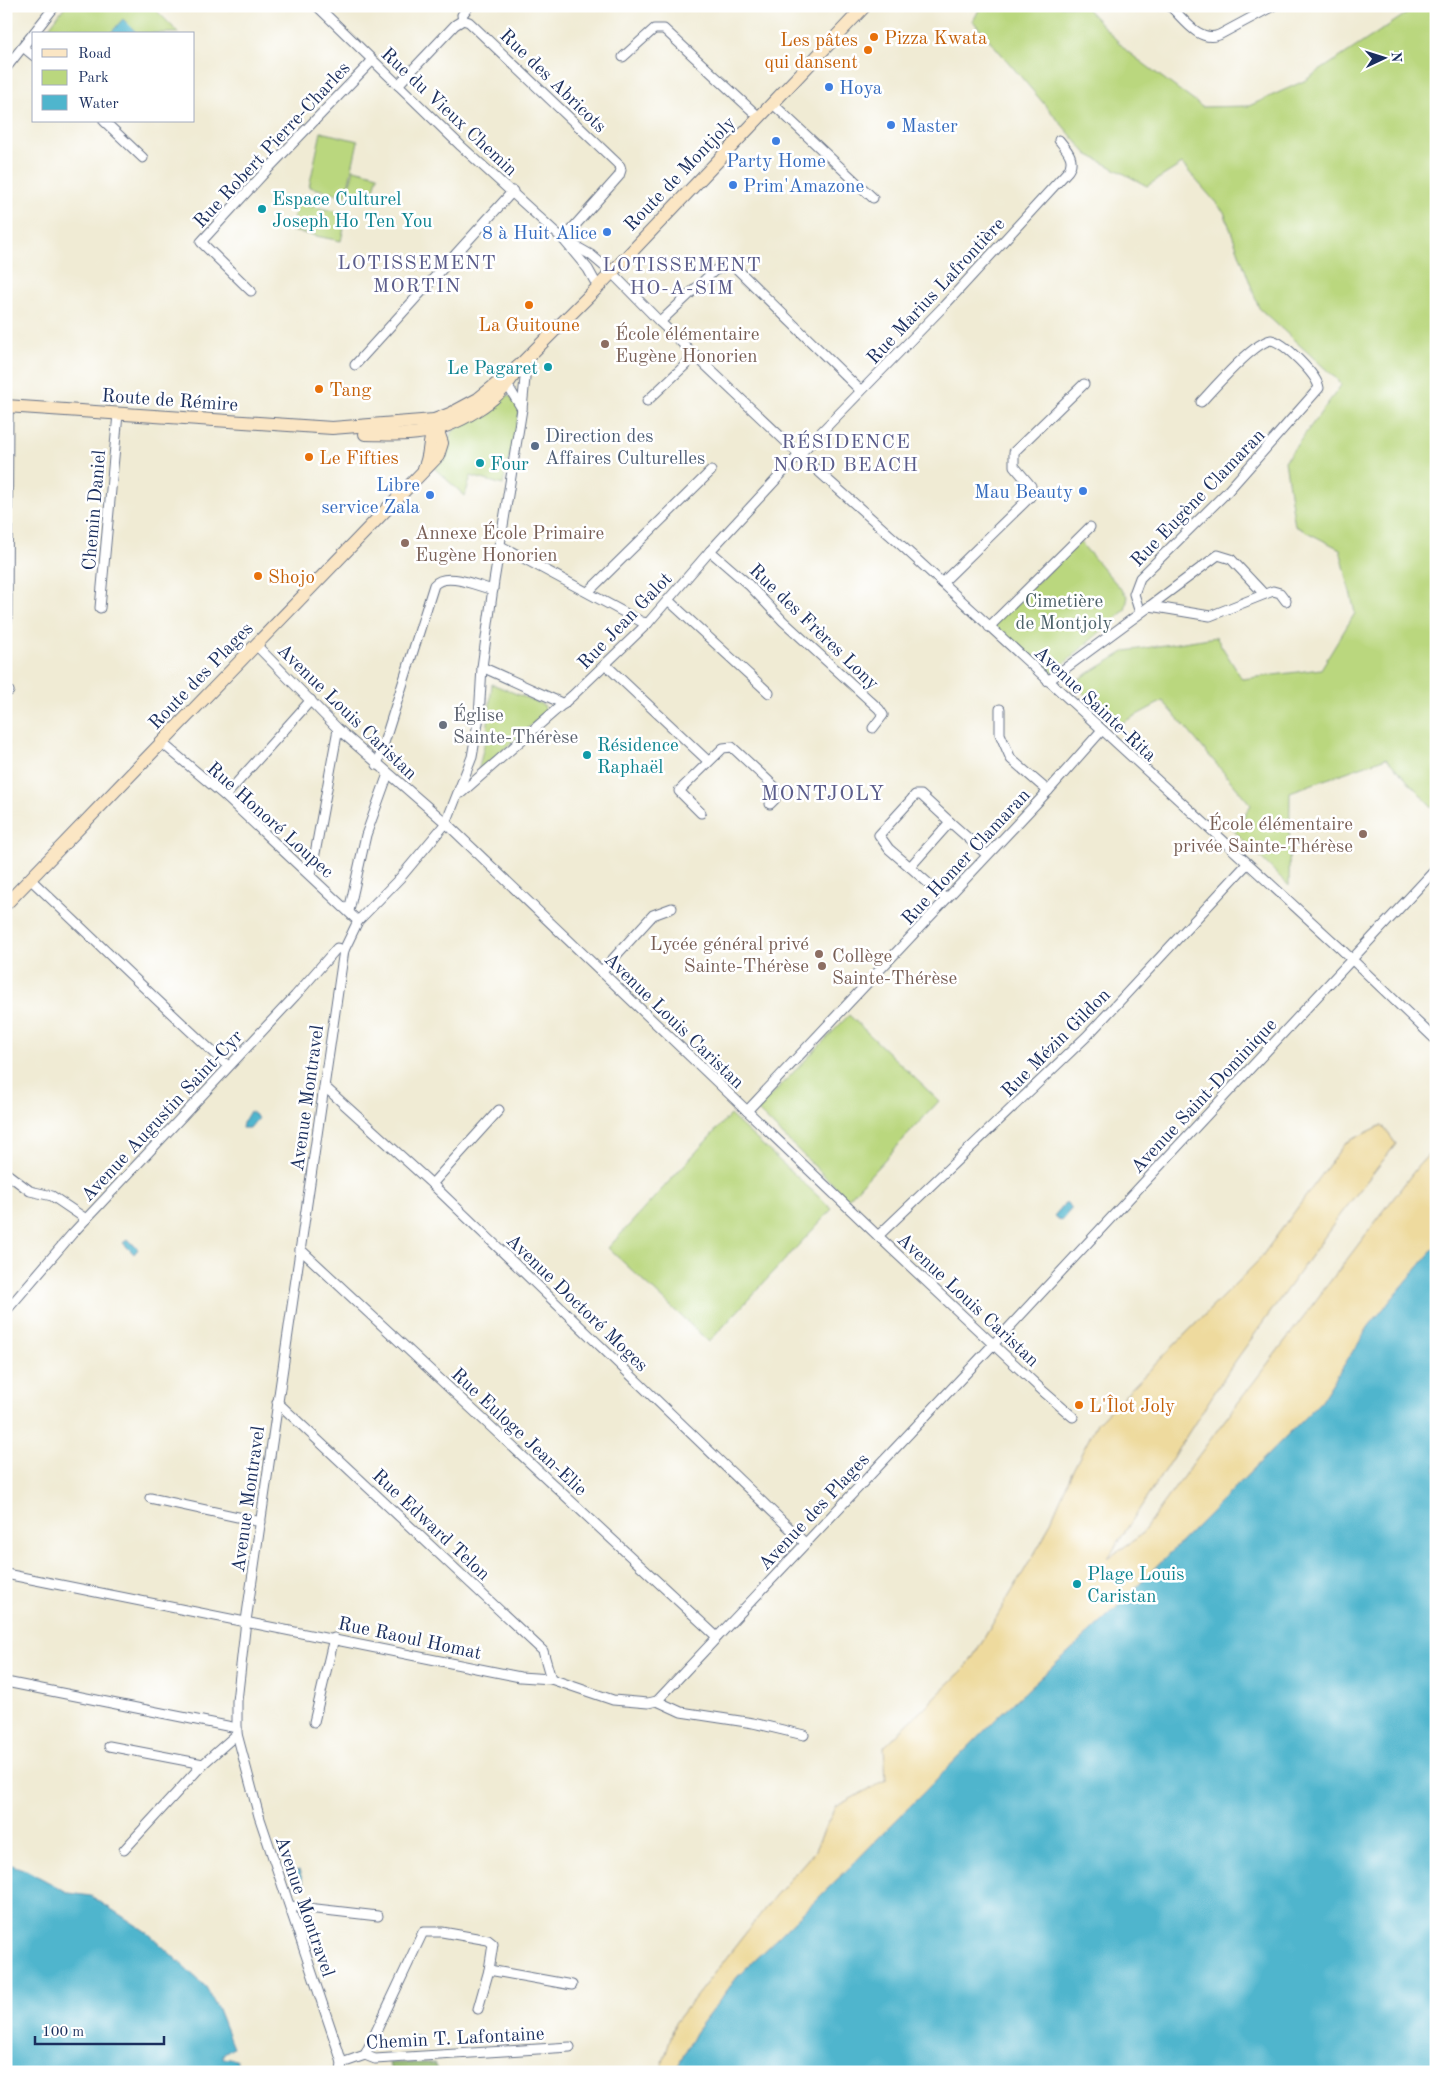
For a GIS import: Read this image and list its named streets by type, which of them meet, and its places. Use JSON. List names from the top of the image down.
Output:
{
  "streets": {
    "main road": ["Route de Montjoly", "Route de Rémire", "Route des Plages"],
    "street": [
      "Rue des Abricots",
      "Rue du Vieux Chemin",
      "Rue Robert Pierre-Charles",
      "Rue Marius Lafrontière",
      "Rue Eugène Clamaran",
      "Chemin Daniel",
      "Rue Jean Galot",
      "Rue des Frères Lony",
      "Avenue Sainte-Rita",
      "Avenue Louis Caristan",
      "Rue Honoré Loupec",
      "Rue Homer Clamaran",
      "Rue Mézin Gildon",
      "Avenue Saint-Dominique",
      "Avenue Montravel",
      "Avenue Augustin Saint-Cyr",
      "Avenue Doctoré Moges",
      "Rue Euloge Jean-Elie",
      "Avenue des Plages",
      "Rue Edward Telon",
      "Rue Raoul Homat",
      "Chemin T. Lafontaine"
    ]
  },
  "crossings": [
    ["Rue des Abricots", "Rue du Vieux Chemin"],
    ["Rue du Vieux Chemin", "Rue Robert Pierre-Charles"],
    ["Rue du Vieux Chemin", "Route de Montjoly"],
    ["Rue du Vieux Chemin", "Avenue Sainte-Rita"],
    ["Route de Montjoly", "Route de Rémire"],
    ["Route de Montjoly", "Avenue Sainte-Rita"],
    ["Route de Montjoly", "Avenue Montravel"],
    ["Rue Marius Lafrontière", "Rue Jean Galot"],
    ["Rue Marius Lafrontière", "Avenue Sainte-Rita"],
    ["Route de Rémire", "Chemin Daniel"],
    ["Route de Rémire", "Route des Plages"],
    ["Route de Rémire", "Avenue Montravel"],
    ["Rue Jean Galot", "Rue des Frères Lony"],
    ["Rue Jean Galot", "Avenue Sainte-Rita"],
    ["Rue Jean Galot", "Avenue Montravel"],
    ["Route des Plages", "Avenue Louis Caristan"],
    ["Route des Plages", "Rue Honoré Loupec"],
    ["Avenue Sainte-Rita", "Rue Homer Clamaran"],
    ["Avenue Sainte-Rita", "Rue Mézin Gildon"],
    ["Avenue Sainte-Rita", "Avenue Saint-Dominique"],
    ["Avenue Louis Caristan", "Rue Homer Clamaran"],
    ["Avenue Louis Caristan", "Rue Mézin Gildon"],
    ["Avenue Louis Caristan", "Avenue Saint-Dominique"],
    ["Avenue Louis Caristan", "Avenue Montravel"],
    ["Avenue Louis Caristan", "Avenue des Plages"],
    ["Rue Honoré Loupec", "Avenue Montravel"],
    ["Avenue Saint-Dominique", "Avenue des Plages"],
    ["Avenue Montravel", "Avenue Augustin Saint-Cyr"],
    ["Avenue Montravel", "Avenue Doctoré Moges"],
    ["Avenue Montravel", "Rue Euloge Jean-Elie"],
    ["Avenue Montravel", "Rue Edward Telon"],
    ["Avenue Montravel", "Rue Raoul Homat"],
    ["Avenue Montravel", "Chemin T. Lafontaine"],
    ["Avenue Doctoré Moges", "Avenue des Plages"],
    ["Rue Euloge Jean-Elie", "Avenue des Plages"],
    ["Avenue des Plages", "Rue Raoul Homat"],
    ["Rue Edward Telon", "Rue Raoul Homat"]
  ],
  "districts": [
    "LOTISSEMENT MORTIN",
    "LOTISSEMENT HO-A-SIM",
    "RÉSIDENCE NORD BEACH",
    "MONTJOLY"
  ],
  "parks": ["Cimetière de Montjoly"],
  "places": [
    "Pizza Kwata",
    "Les pâtes qui dansent",
    "Hoya",
    "Master",
    "Party Home",
    "Prim'Amazone",
    "Espace Culturel Joseph Ho Ten You",
    "8 à Huit Alice",
    "La Guitoune",
    "École élémentaire Eugène Honorien",
    "Le Pagaret",
    "Tang",
    "Direction des Affaires Culturelles",
    "Le Fifties",
    "Four",
    "Mau Beauty",
    "Libre service Zala",
    "Annexe École Primaire Eugène Honorien",
    "Shojo",
    "Église Sainte-Thérèse",
    "Résidence Raphaël",
    "École élémentaire privée Sainte-Thérèse",
    "Lycée général privé Sainte-Thérèse",
    "Collège Sainte-Thérèse",
    "L'Îlot Joly",
    "Plage Louis Caristan"
  ],
  "legend": ["Road", "Park", "Water"],
  "scale_bar": "100 m",
  "north": "right"
}
